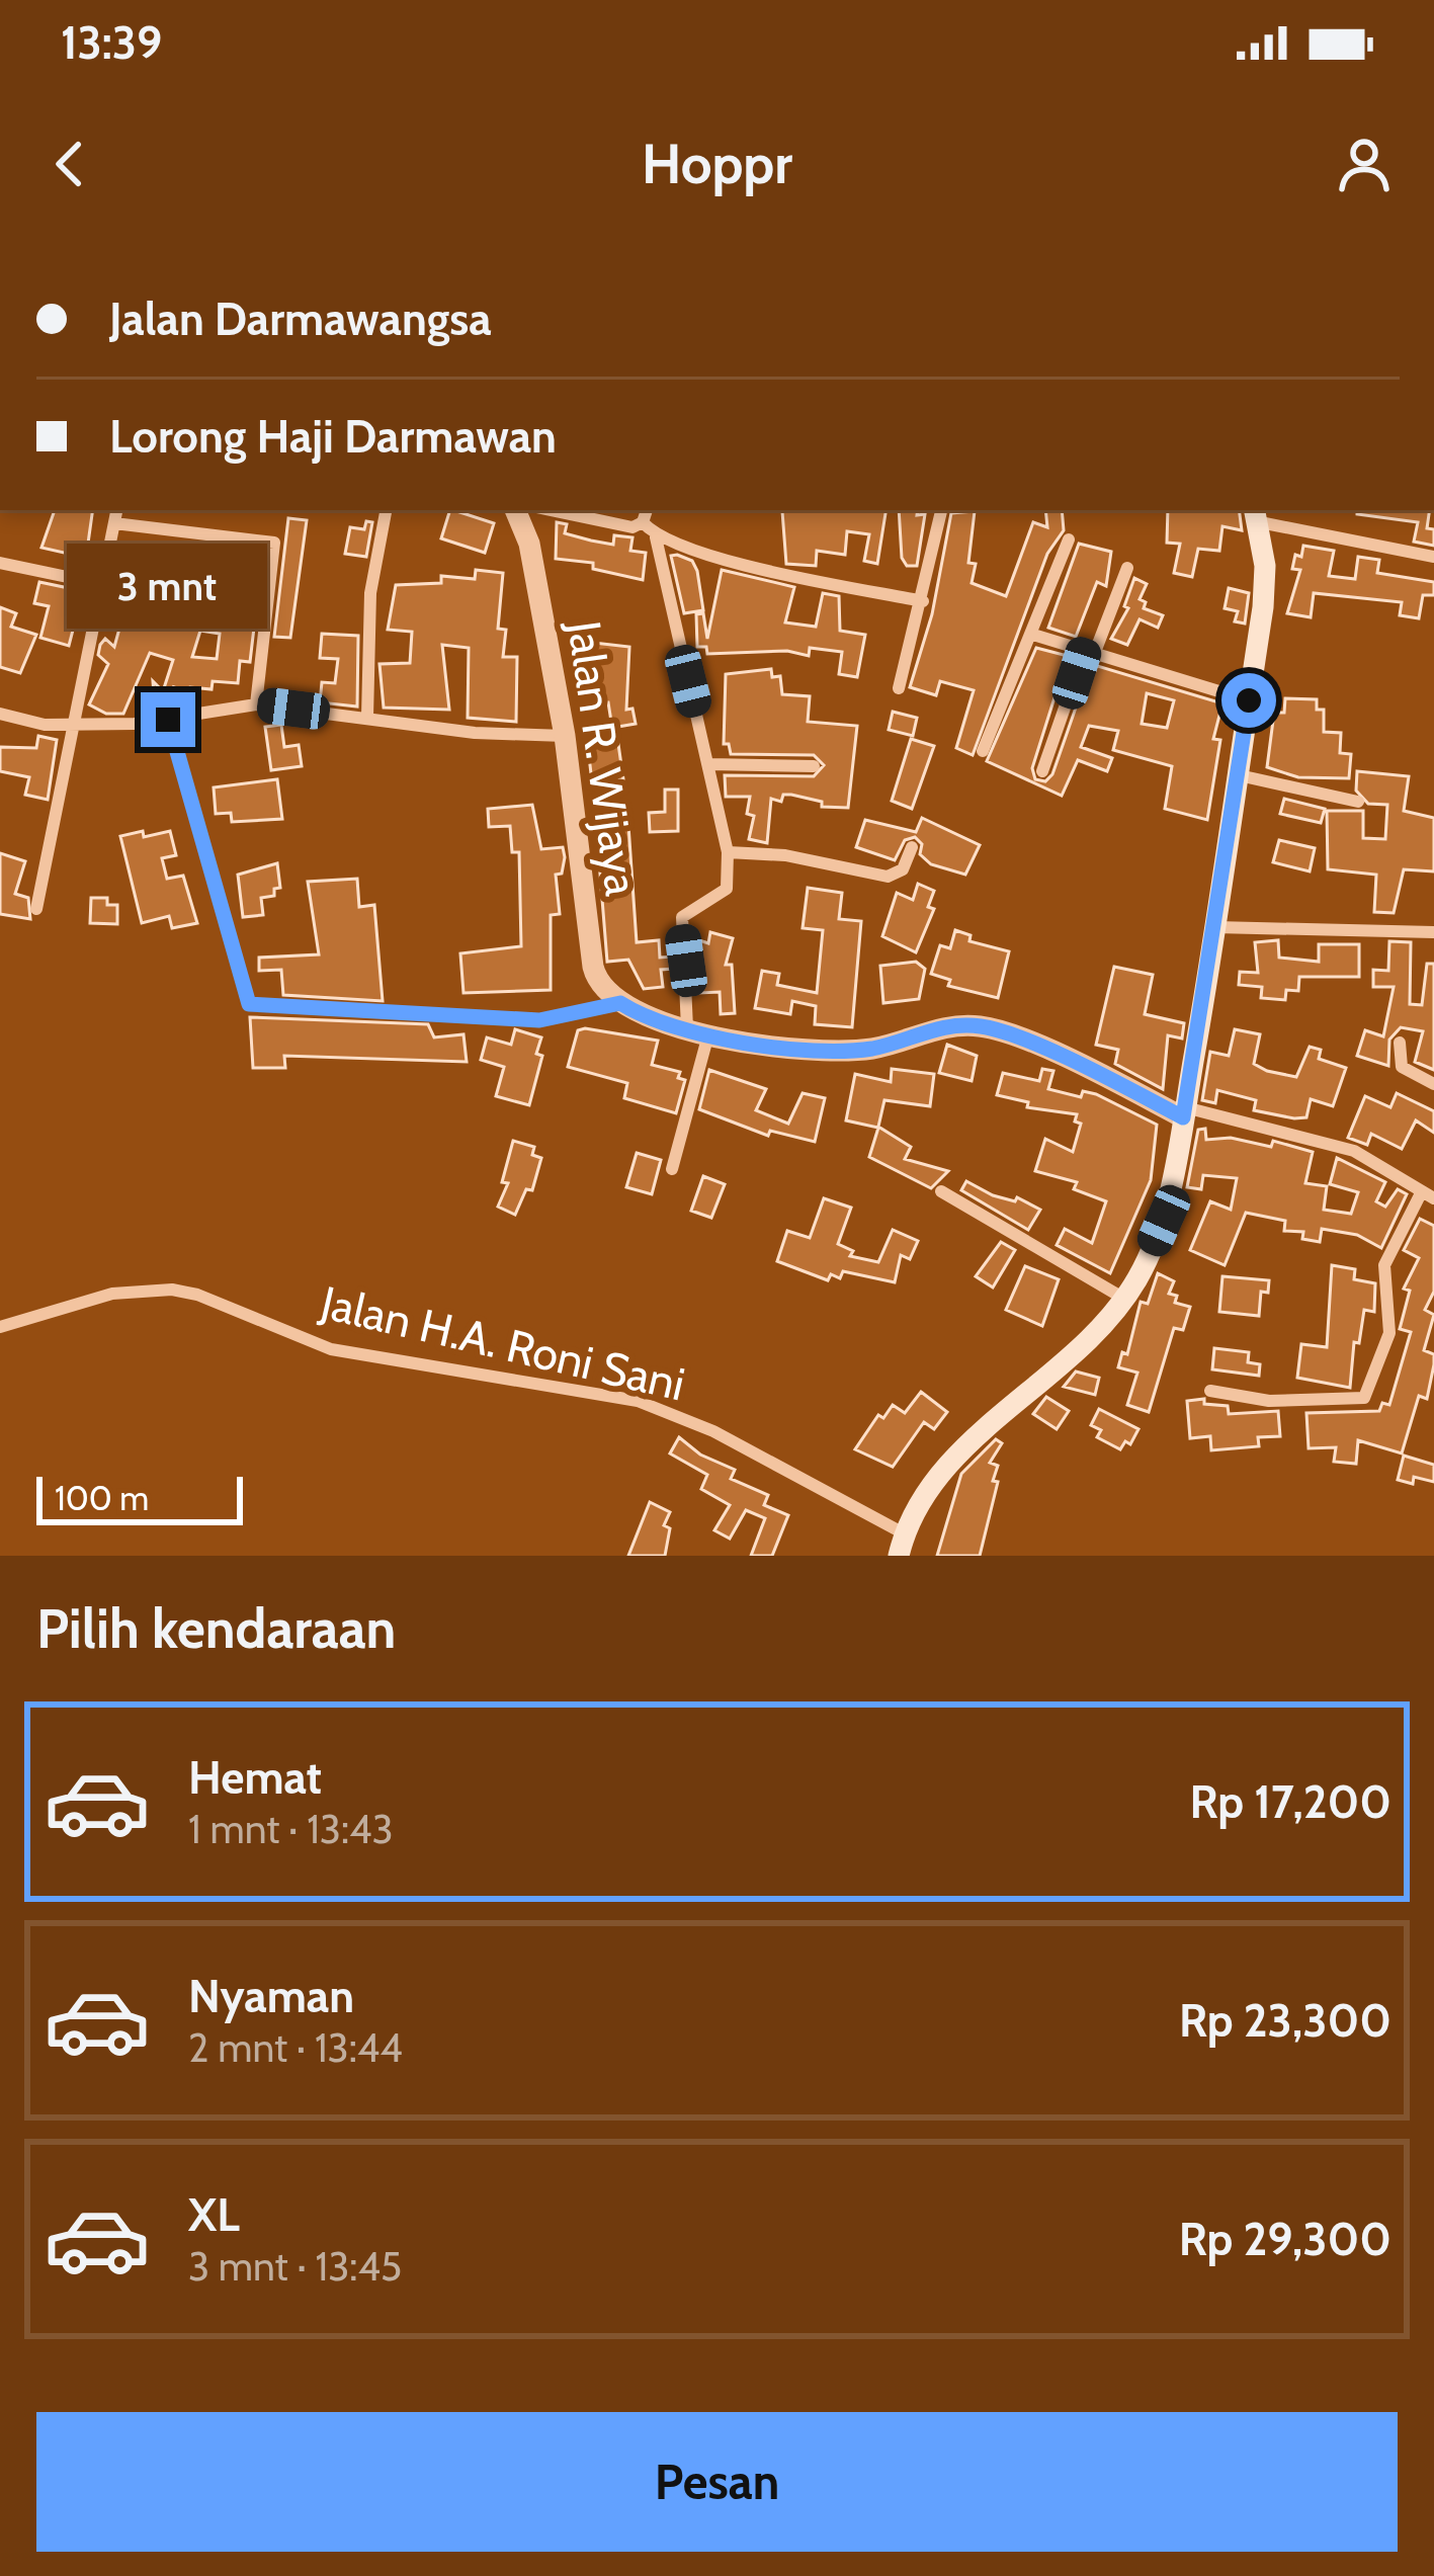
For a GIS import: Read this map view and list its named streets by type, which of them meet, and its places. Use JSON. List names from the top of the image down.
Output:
{
  "streets": {
    "street": ["Jalan R. Wijaya", "Jalan H.A. Roni Sani"]
  },
  "scale_bar": "100 m",
  "page": {
    "status": "13:39",
    "header": "Hoppr",
    "banner": ["Jalan Darmawangsa", "Lorong Haji Darmawan"],
    "bubble": "3 mnt",
    "scale": "100 m",
    "heading": "Pilih kendaraan",
    "list": [
      {
        "name": "Hemat",
        "note": "1 mnt · 13:43",
        "value": "Rp 17,200"
      },
      {
        "name": "Nyaman",
        "note": "2 mnt · 13:44",
        "value": "Rp 23,300"
      },
      {
        "name": "XL",
        "note": "3 mnt · 13:45",
        "value": "Rp 29,300"
      }
    ],
    "buttons": "Pesan"
  }
}
